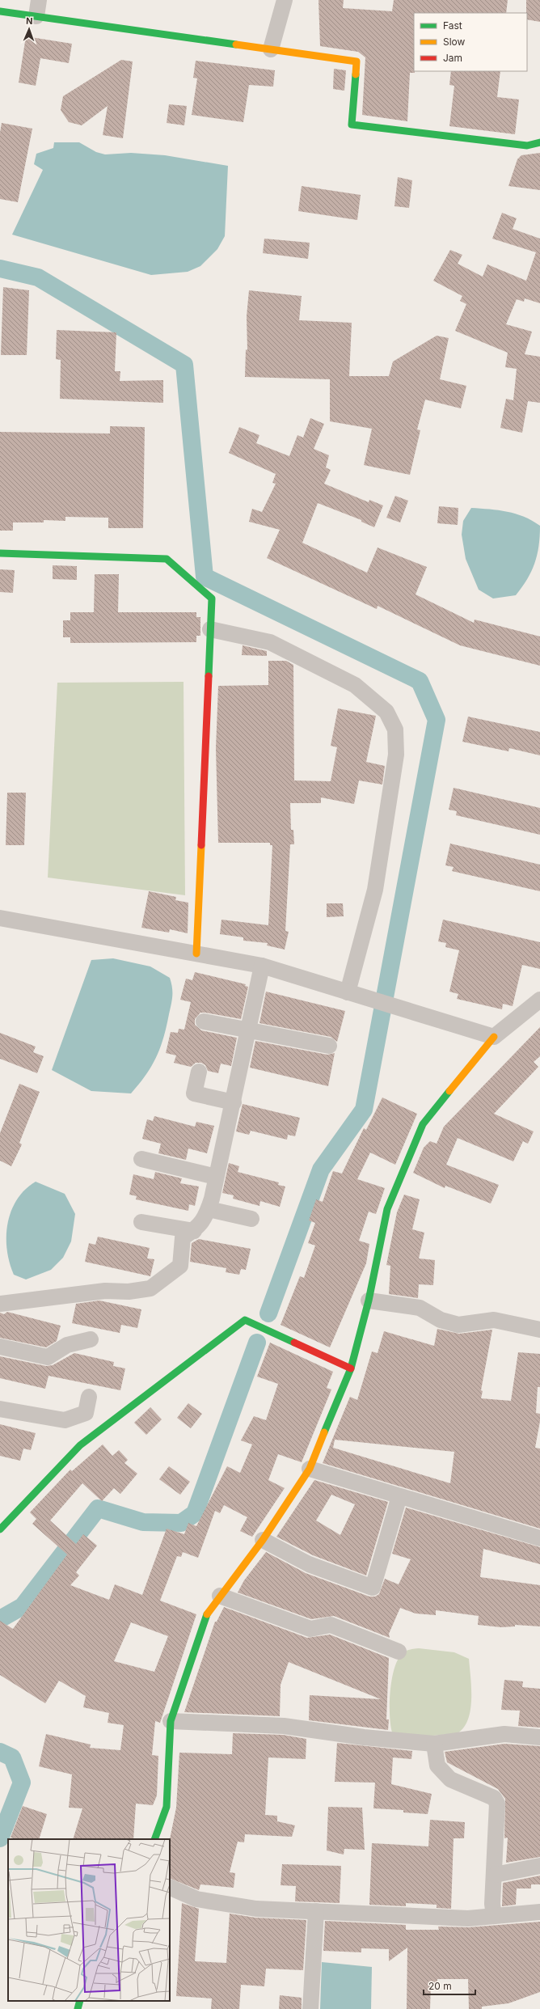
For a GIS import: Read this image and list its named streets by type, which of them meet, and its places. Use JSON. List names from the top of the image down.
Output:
{
  "legend": ["Fast", "Slow", "Jam"],
  "scale_bar": "20 m",
  "north": "top"
}
